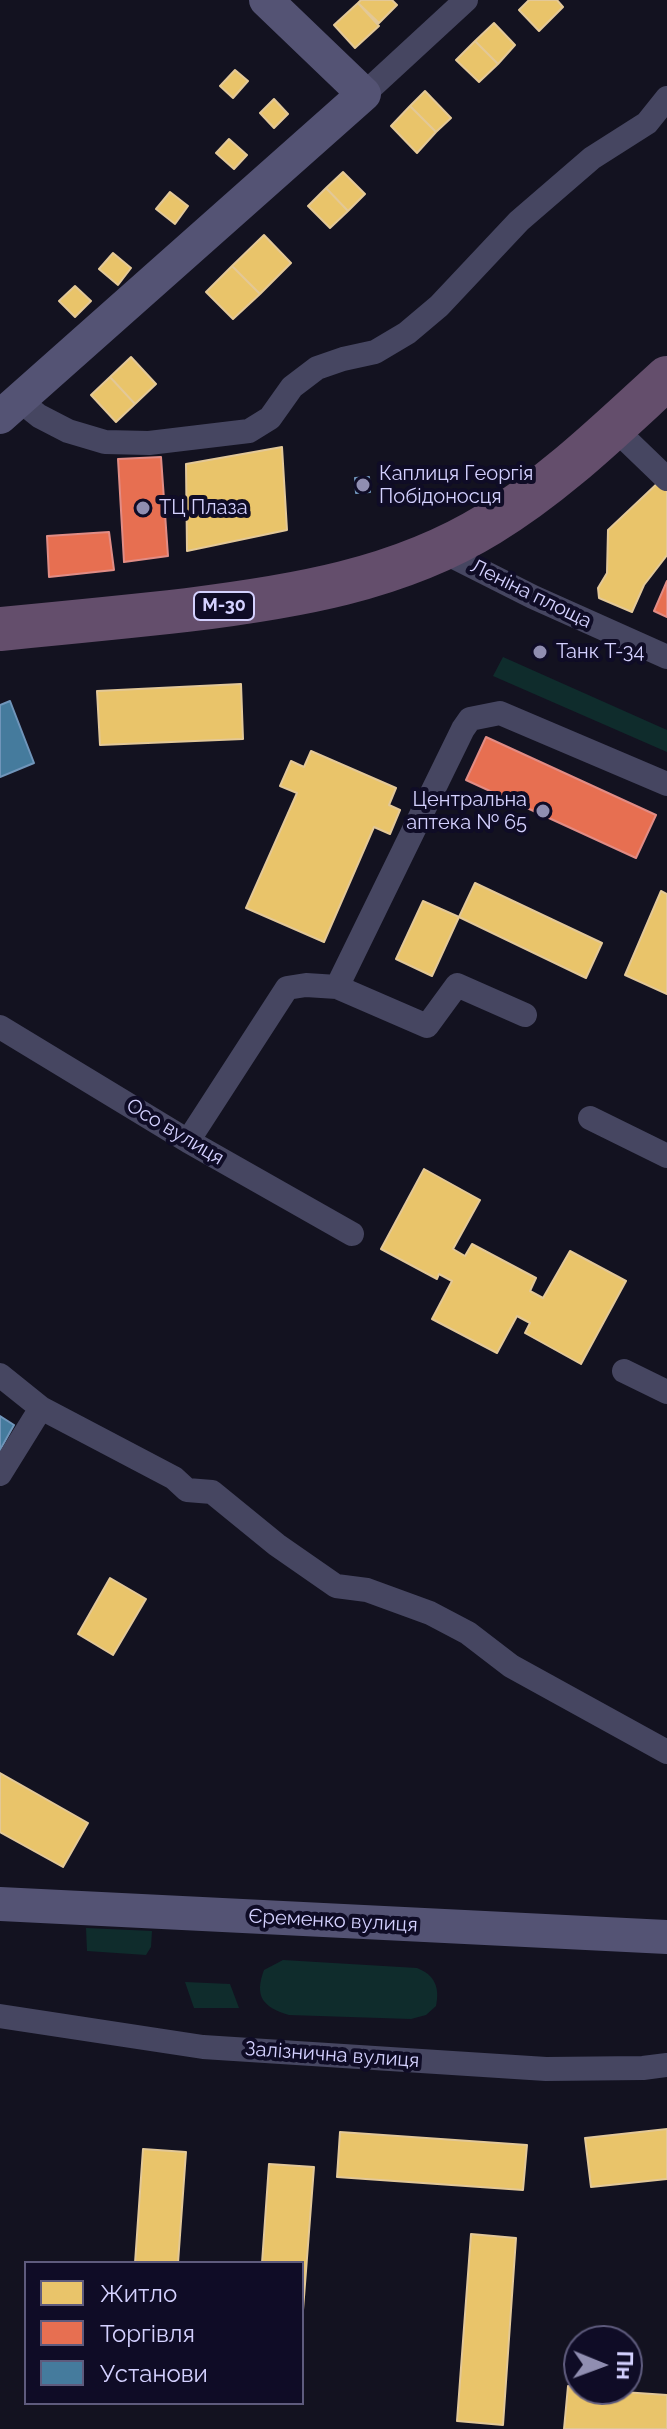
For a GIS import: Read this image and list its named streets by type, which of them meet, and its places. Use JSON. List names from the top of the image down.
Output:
{
  "streets": {
    "highway": ["М-30"],
    "street": [
      "Леніна площа",
      "Осо вулиця",
      "Єременко вулиця",
      "Залізнична вулиця"
    ]
  },
  "crossings": [
    ["Леніна площа", "М-30"]
  ],
  "places": [
    "Каплиця Георгія Побідоносця",
    "ТЦ Плаза",
    "Танк Т-34",
    "Центральна аптека № 65"
  ],
  "legend": ["Житло", "Торгівля", "Установи"],
  "north": "right"
}
